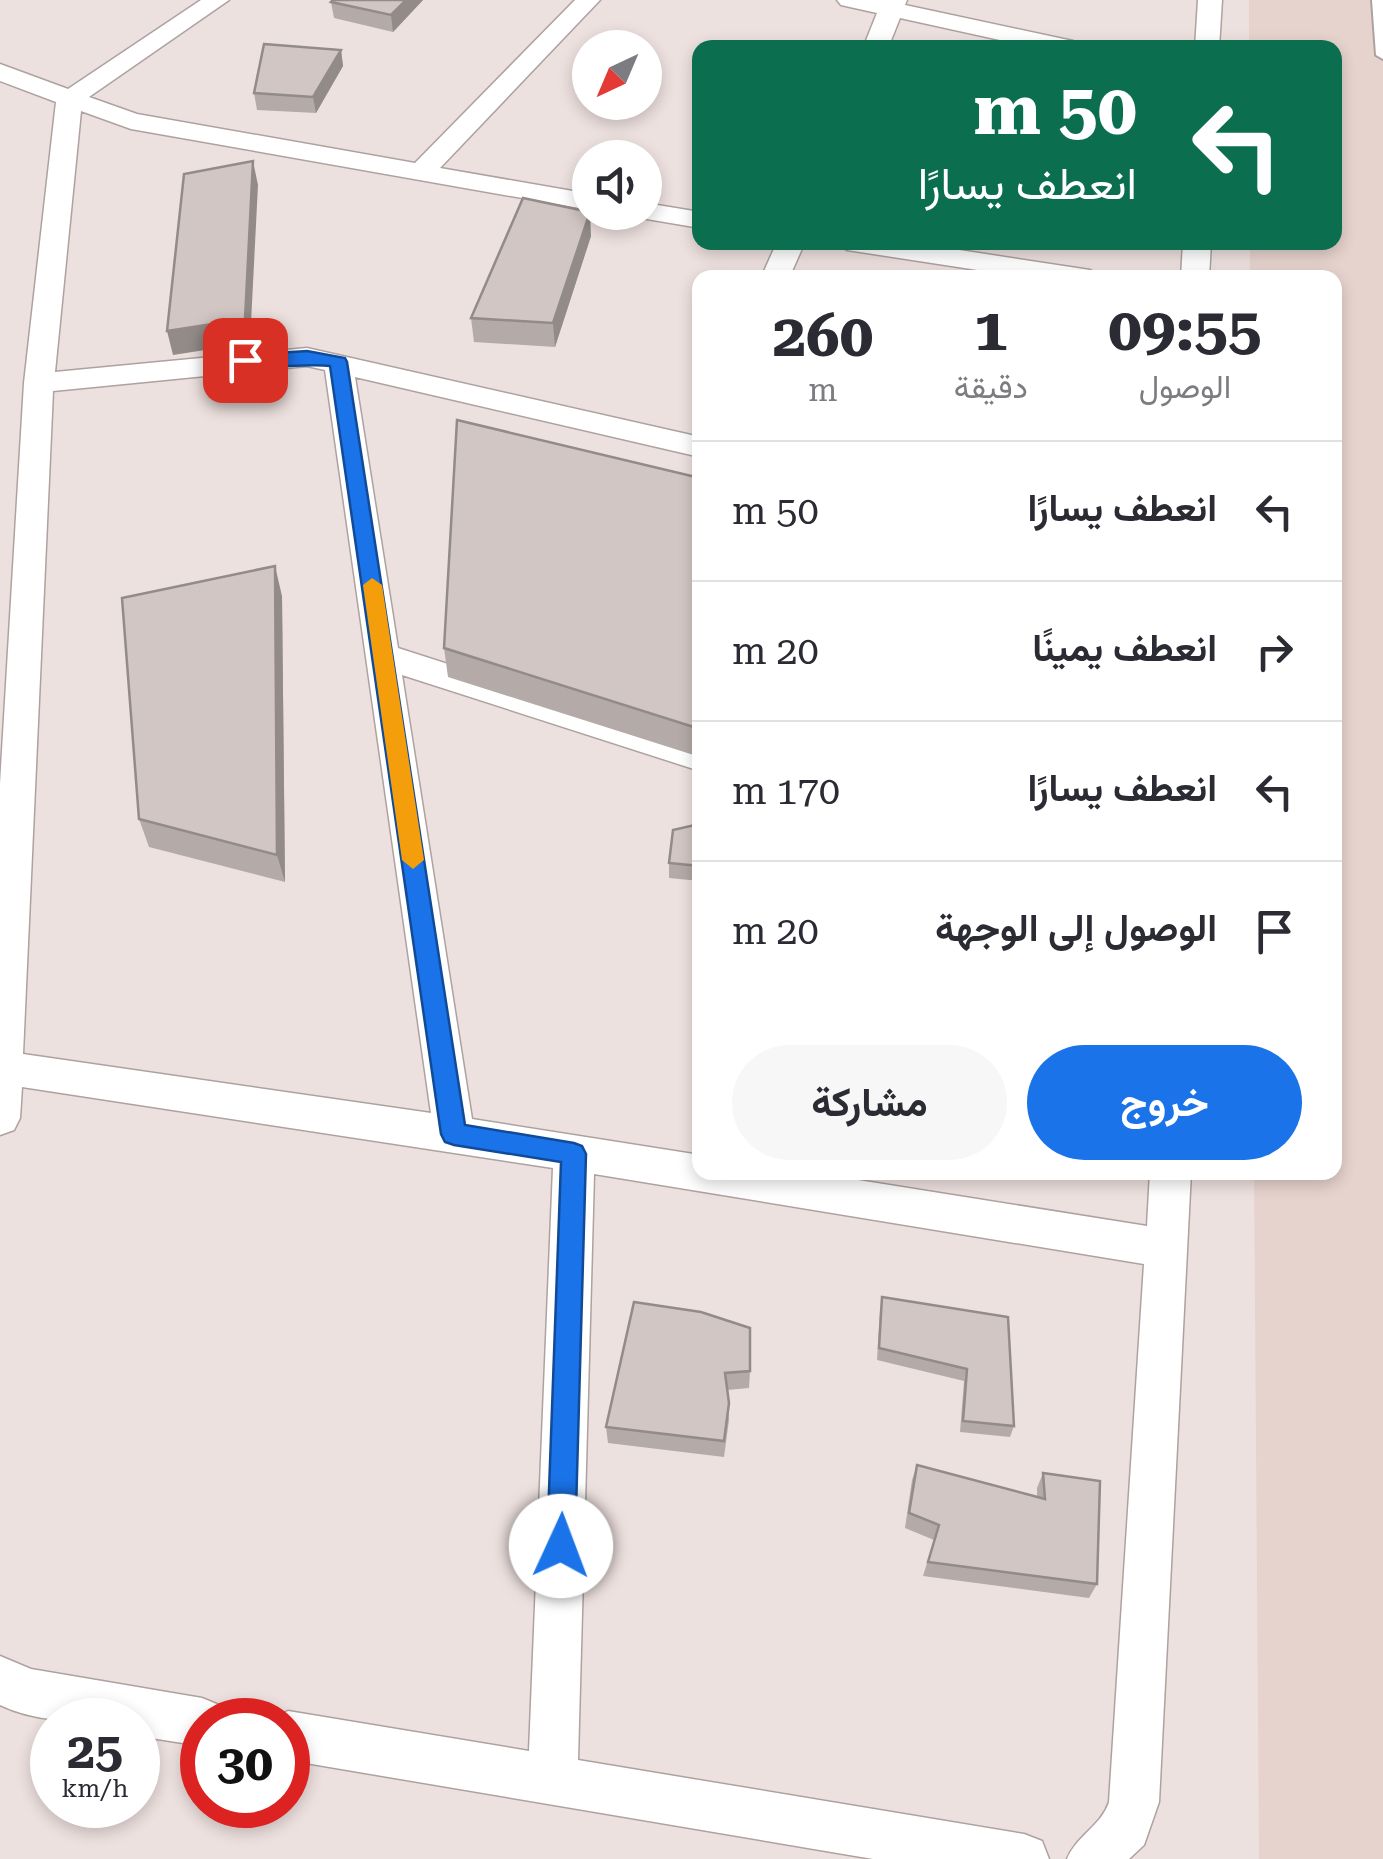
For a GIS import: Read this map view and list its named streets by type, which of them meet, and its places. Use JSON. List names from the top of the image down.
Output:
{
  "north": "bottom left",
  "page": {
    "turn": ["50 m", "انعطف يسارًا"],
    "eta": [
      "09:55",
      "الوصول",
      "1",
      "دقيقة",
      "260",
      "m"
    ],
    "list": [
      {
        "name": "انعطف يسارًا",
        "value": "50 m"
      },
      {
        "name": "انعطف يمينًا",
        "value": "20 m"
      },
      {
        "name": "انعطف يسارًا",
        "value": "170 m"
      },
      {
        "name": "الوصول إلى الوجهة",
        "value": "20 m"
      }
    ],
    "buttons": ["خروج", "مشاركة"],
    "speed": "25 km/h",
    "limit": "30"
  }
}
